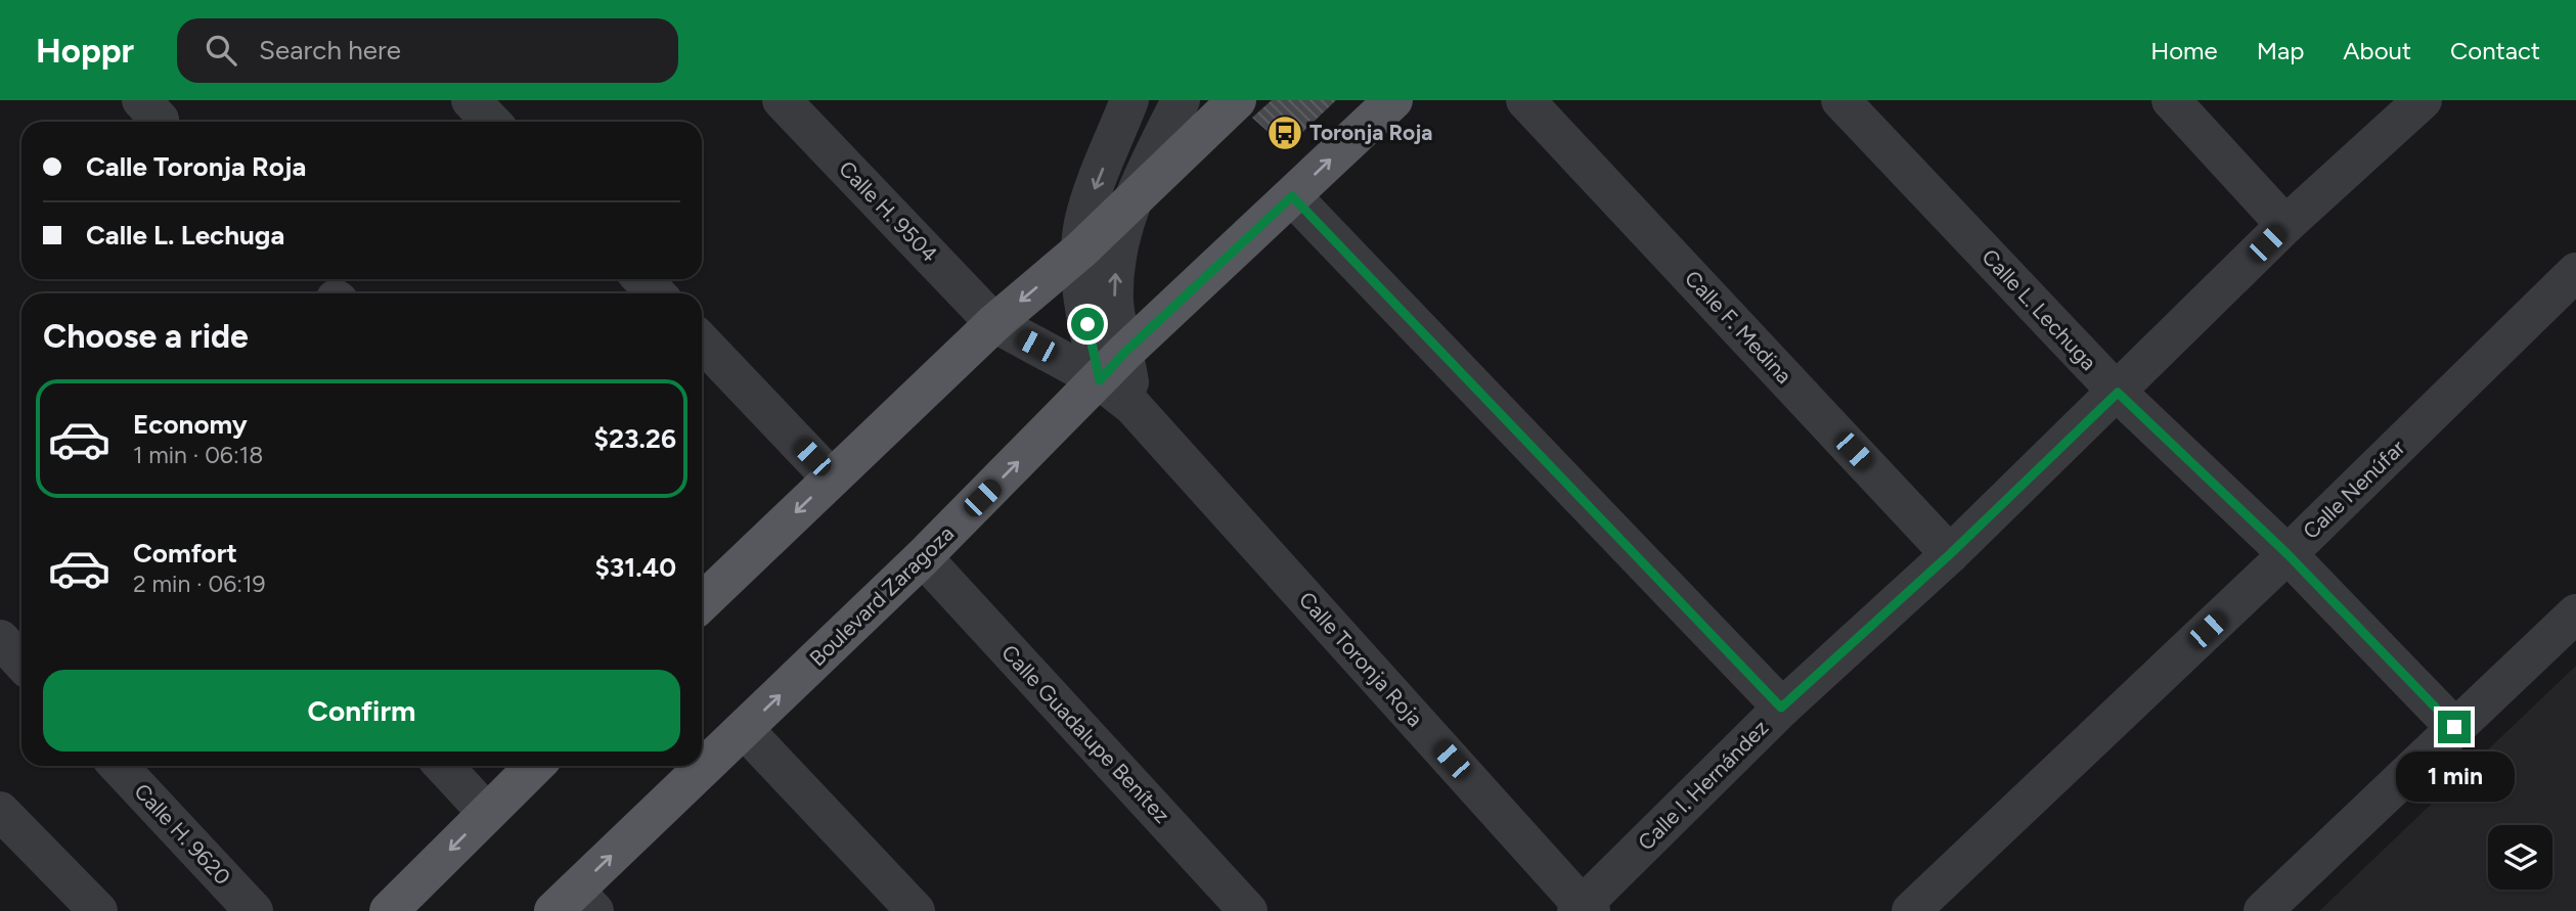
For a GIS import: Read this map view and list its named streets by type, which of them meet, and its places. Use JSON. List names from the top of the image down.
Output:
{
  "streets": {
    "main road": ["Boulevard Zaragoza"],
    "street": [
      "Calle H. 9504",
      "Calle L. Lechuga",
      "Calle F. Medina",
      "Calle Nenúfar",
      "Calle Toronja Roja",
      "Calle Guadalupe Benítez",
      "Calle I. Hernández",
      "Calle H. 9620"
    ]
  },
  "crossings": [
    ["Calle H. 9504", "Boulevard Zaragoza"],
    ["Calle H. 9504", "Calle Toronja Roja"],
    ["Calle L. Lechuga", "Calle Nenúfar"],
    ["Calle L. Lechuga", "Calle I. Hernández"],
    ["Calle F. Medina", "Calle I. Hernández"],
    ["Boulevard Zaragoza", "Calle Toronja Roja"],
    ["Boulevard Zaragoza", "Calle Guadalupe Benítez"],
    ["Calle Toronja Roja", "Calle I. Hernández"]
  ],
  "places": {
    "bus stop": ["Toronja Roja"]
  },
  "page": {
    "header": "Hoppr",
    "search": "Search here",
    "nav": [
      "Home",
      "Map",
      "About",
      "Contact"
    ],
    "banner": ["Calle Toronja Roja", "Calle L. Lechuga"],
    "heading": "Choose a ride",
    "list": [
      {
        "name": "Economy",
        "note": "1 min · 06:18",
        "value": "$23.26"
      },
      {
        "name": "Comfort",
        "note": "2 min · 06:19",
        "value": "$31.40"
      }
    ],
    "buttons": "Confirm",
    "bubble": "1 min"
  }
}
